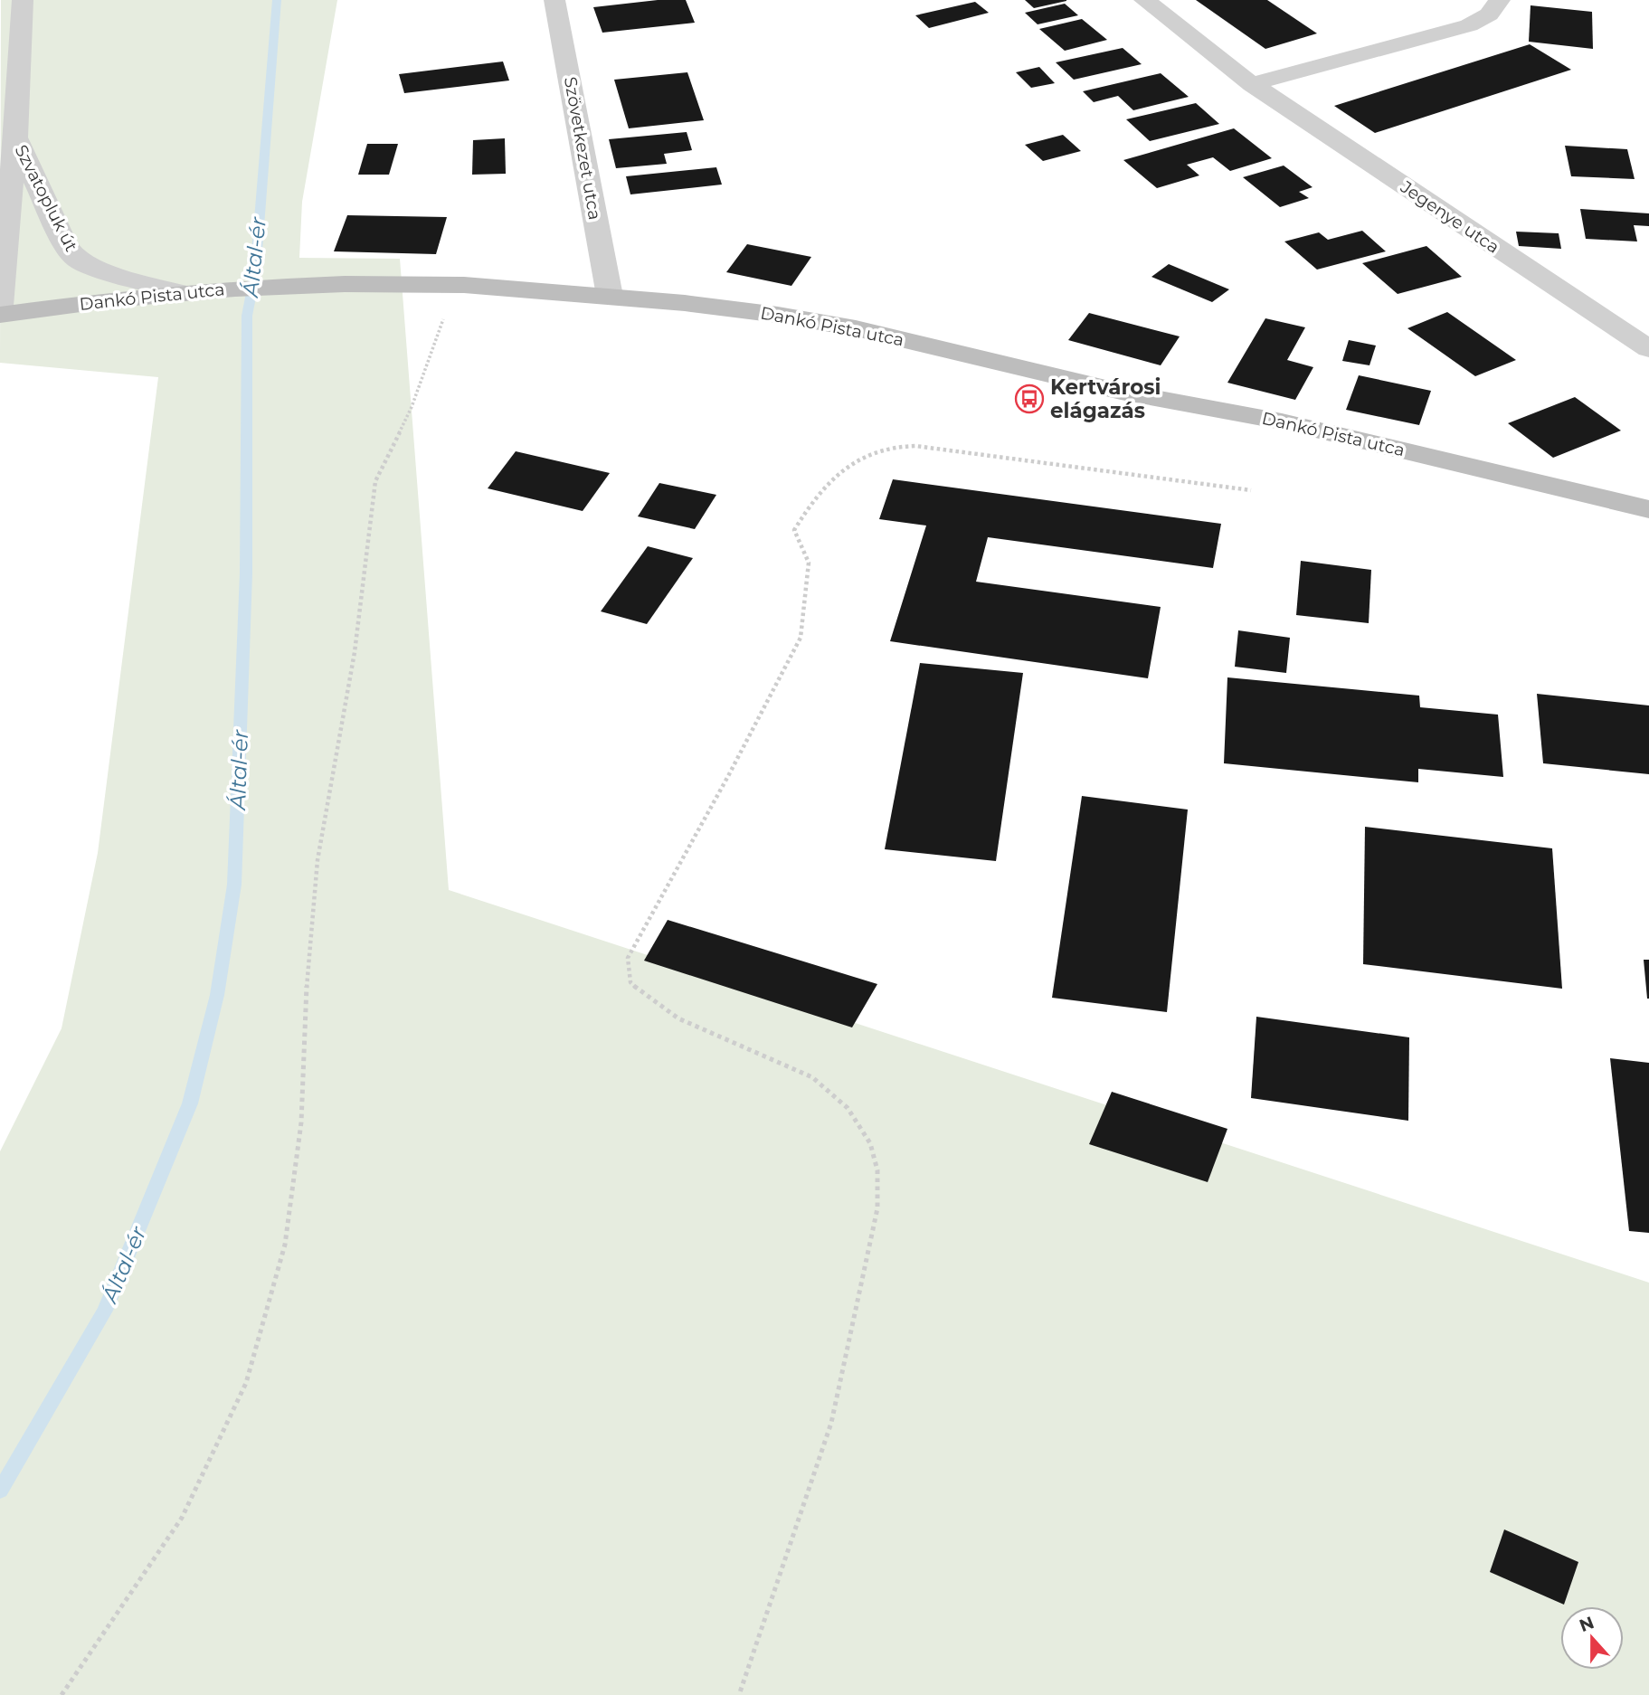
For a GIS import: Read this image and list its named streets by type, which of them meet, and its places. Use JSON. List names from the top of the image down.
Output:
{
  "streets": {
    "street": [
      "Szövetkezet utca",
      "Szvatopluk út",
      "Jegenye utca",
      "Dankó Pista utca"
    ]
  },
  "crossings": [
    ["Szövetkezet utca", "Dankó Pista utca"],
    ["Szvatopluk út", "Dankó Pista utca"]
  ],
  "water": ["Által-ér"],
  "places": {
    "bus stop": ["Kertvárosi elágazás"]
  },
  "north": "top"
}
